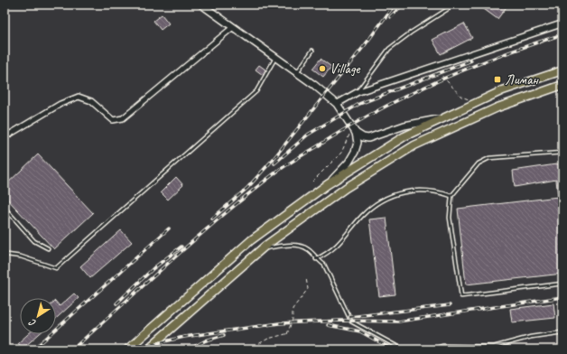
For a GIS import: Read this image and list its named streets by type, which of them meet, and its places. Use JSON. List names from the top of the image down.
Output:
{
  "places": {
    "other": ["Village"],
    "transit": ["Лиман"]
  },
  "north": "bottom left"
}
